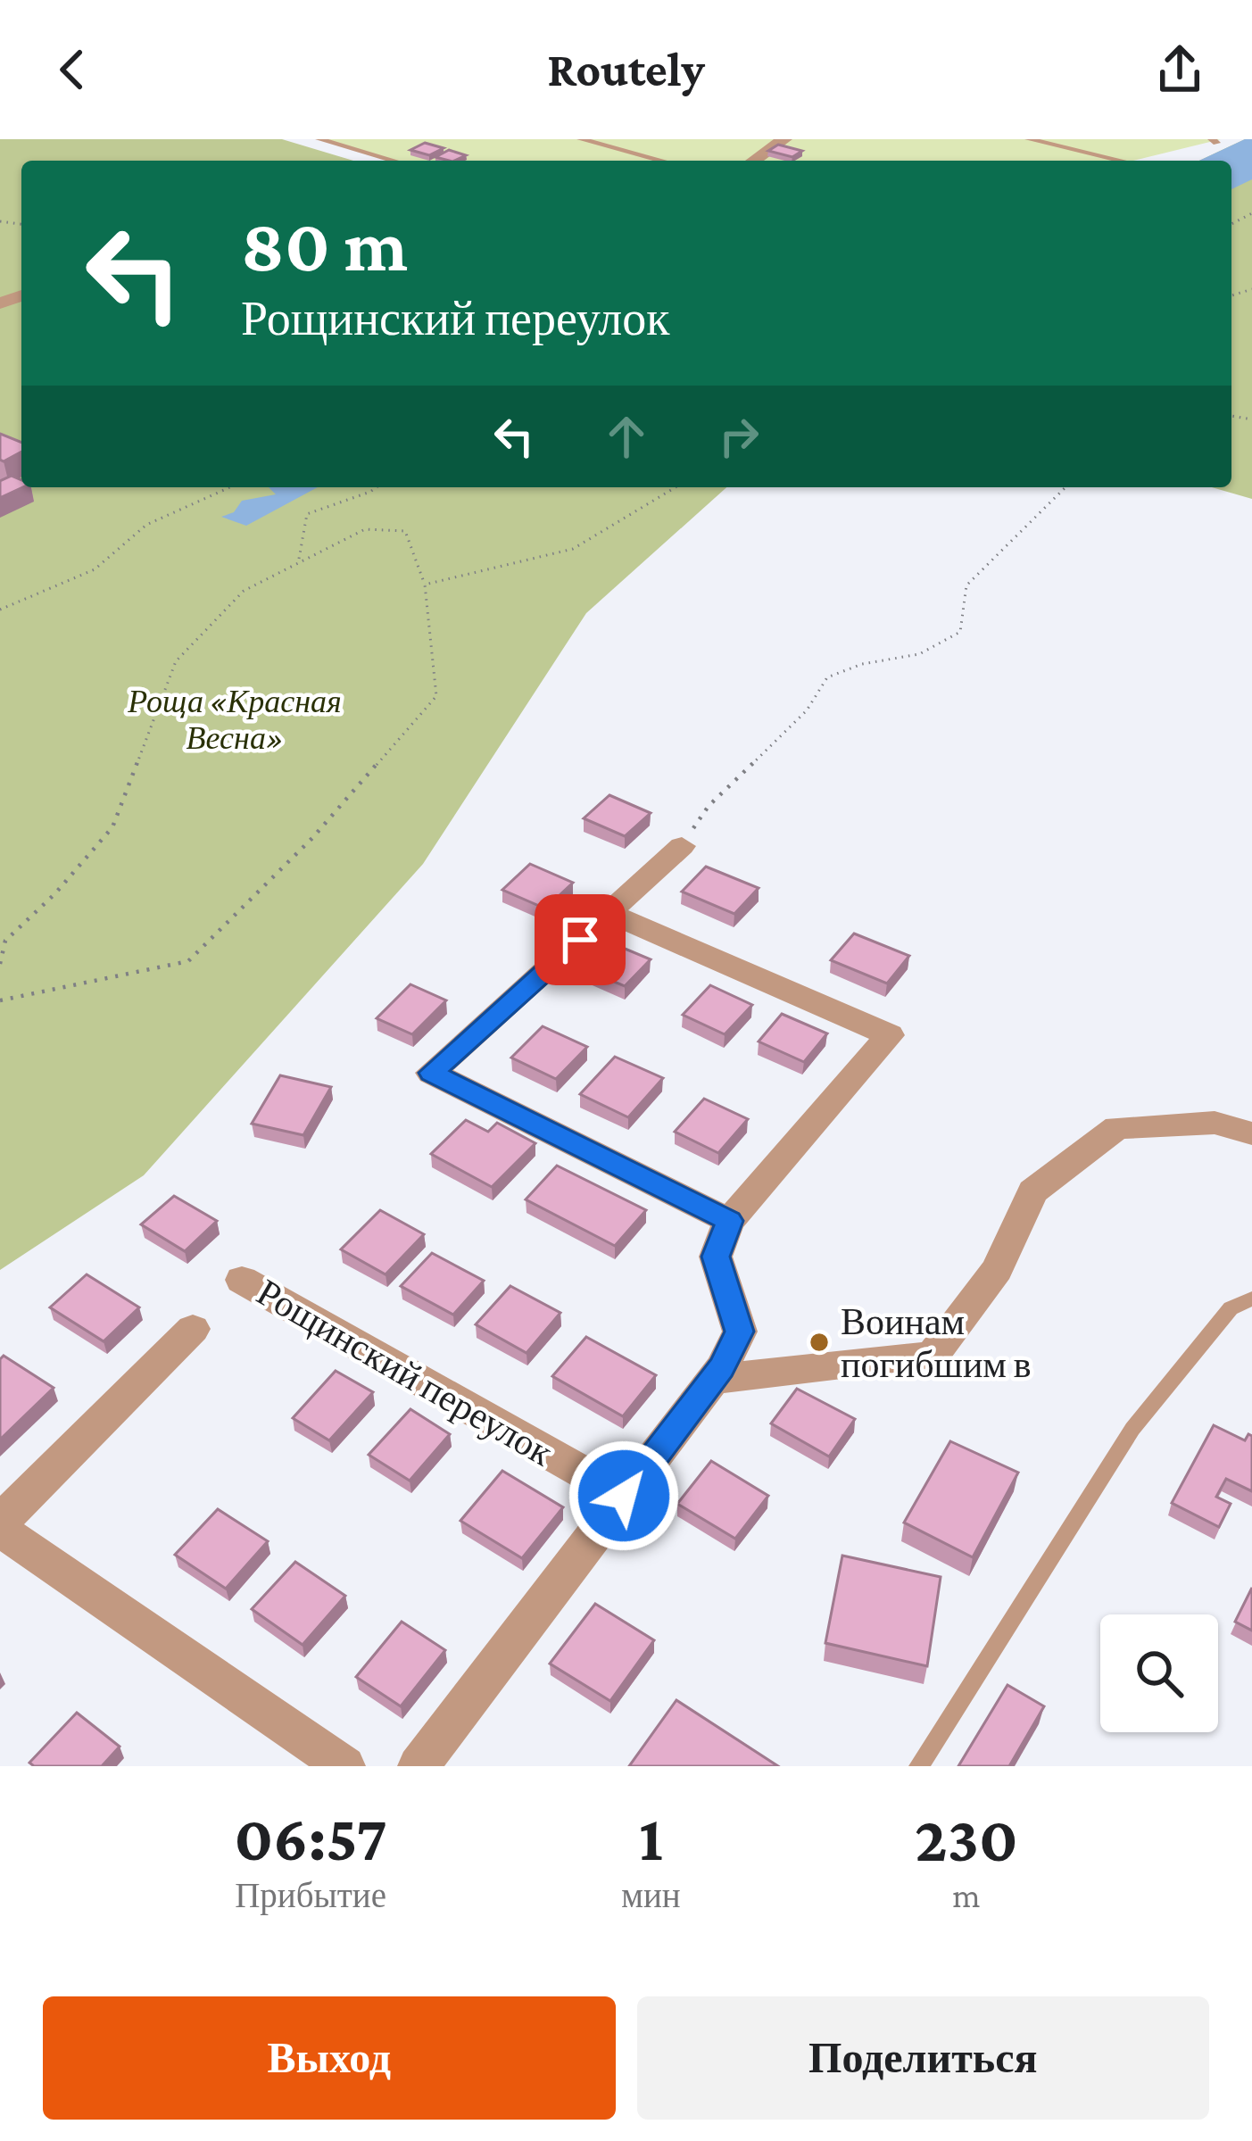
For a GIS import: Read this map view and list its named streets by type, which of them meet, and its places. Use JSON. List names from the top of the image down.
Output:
{
  "streets": {
    "street": ["Рощинский переулок"]
  },
  "parks": ["Роща «Красная Весна»"],
  "places": ["Воинам погибшим в"],
  "page": {
    "header": "Routely",
    "turn": ["80 m", "Рощинский переулок"],
    "eta": [
      "06:57",
      "Прибытие",
      "1",
      "мин",
      "230",
      "m"
    ],
    "buttons": ["Выход", "Поделиться"]
  }
}
